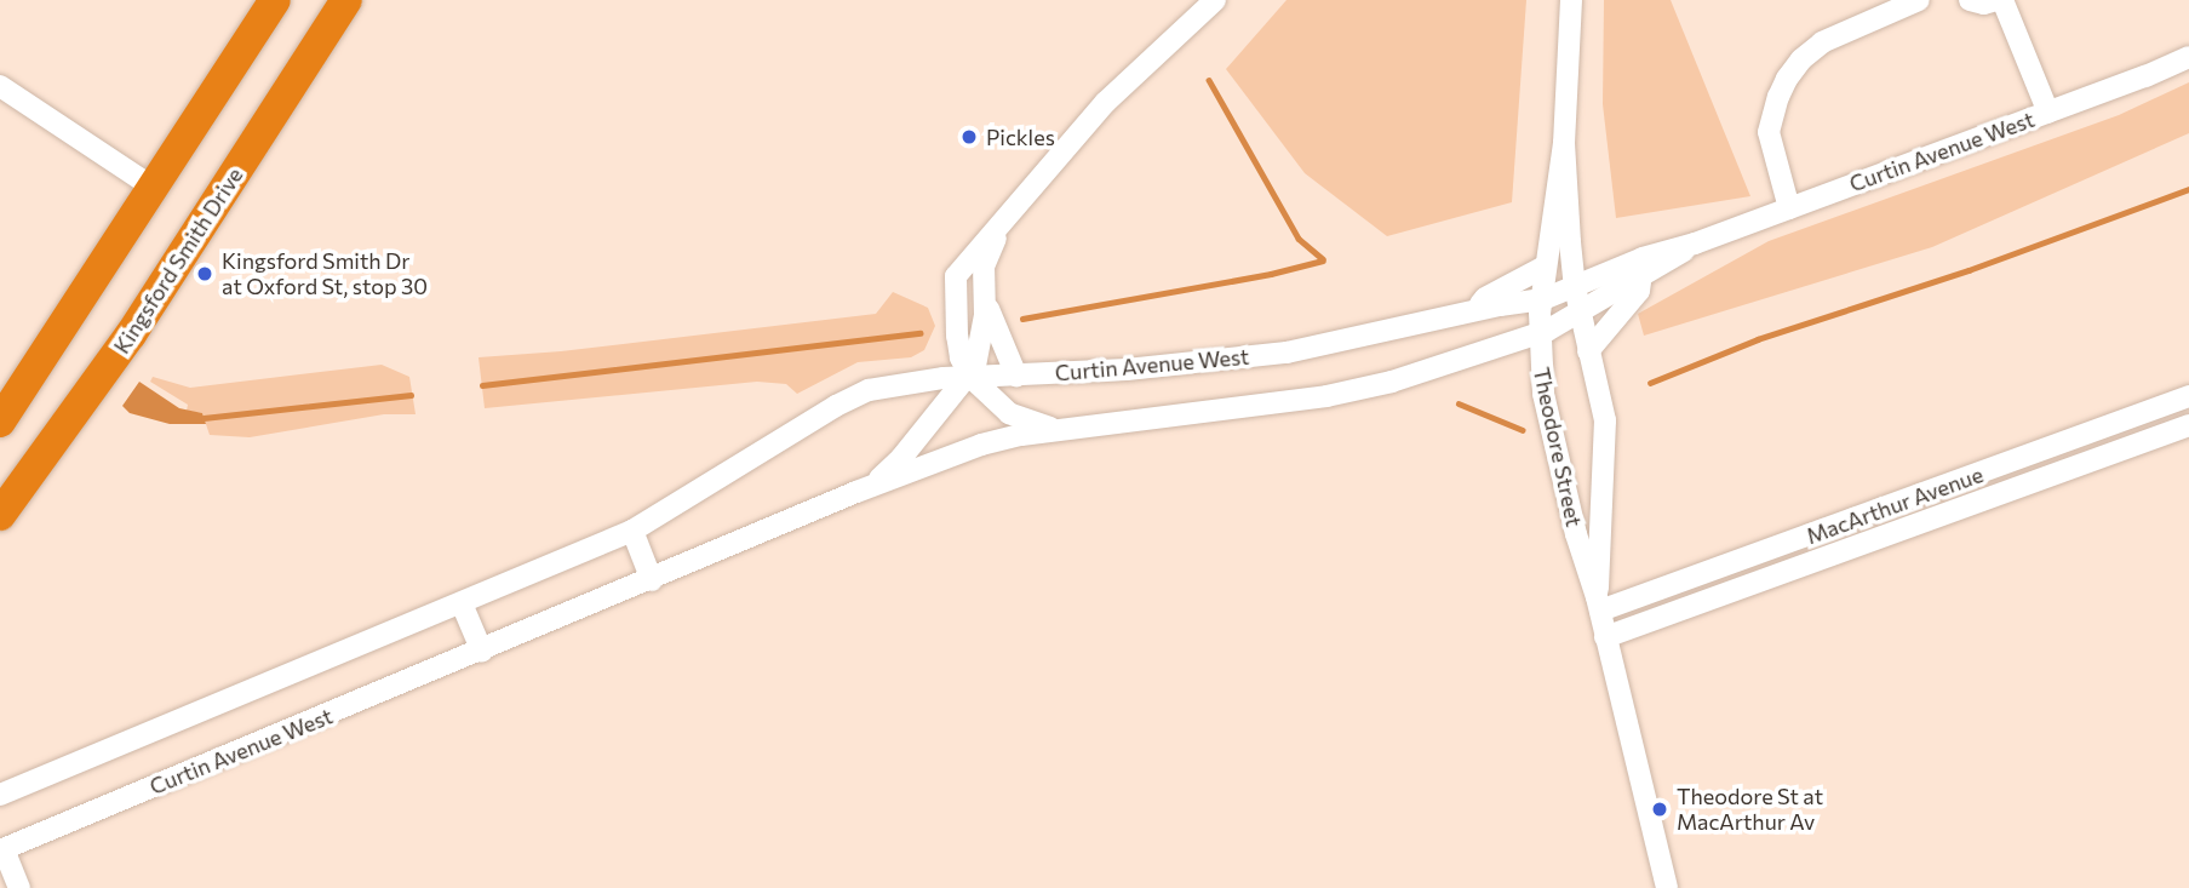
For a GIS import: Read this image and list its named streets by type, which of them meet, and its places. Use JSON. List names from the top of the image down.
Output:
{
  "streets": {
    "highway": ["Kingsford Smith Drive"],
    "street": ["Curtin Avenue West", "Theodore Street", "MacArthur Avenue"]
  },
  "crossings": [
    ["Curtin Avenue West", "Theodore Street"],
    ["Theodore Street", "MacArthur Avenue"]
  ],
  "places": ["Pickles", "Kingsford Smith Dr at Oxford St, stop 30", "Theodore St at MacArthur Av"]
}
